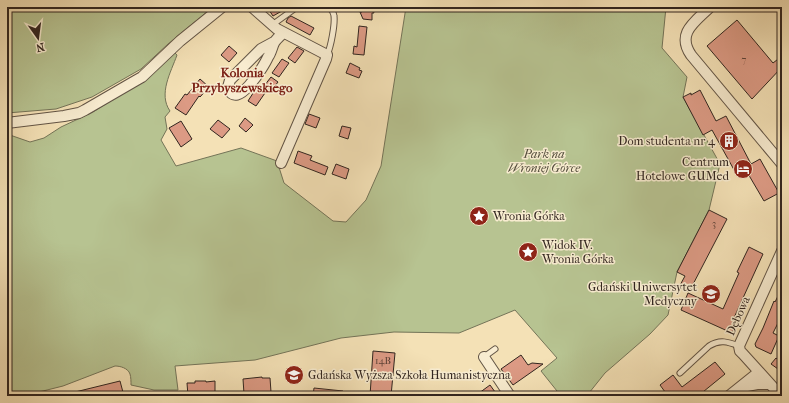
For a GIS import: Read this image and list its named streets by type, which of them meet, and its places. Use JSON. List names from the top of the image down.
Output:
{
  "streets": {
    "street": ["Dębowa"]
  },
  "districts": ["Kolonia Przybyszewskiego"],
  "parks": ["Park na Wroniej Górce"],
  "places": {
    "building": ["Dom studenta nr 4"],
    "hotel": ["Centrum Hotelowe GUMed"],
    "place": ["Wronia Górka", "Widok IV. Wronia Górka"],
    "school or university": ["Gdański Uniwersytet Medyczny", "Gdańska Wyższa Szkoła Humanistyczna"]
  },
  "house_numbers": ["7", "3", "14B"],
  "north": "bottom"
}
